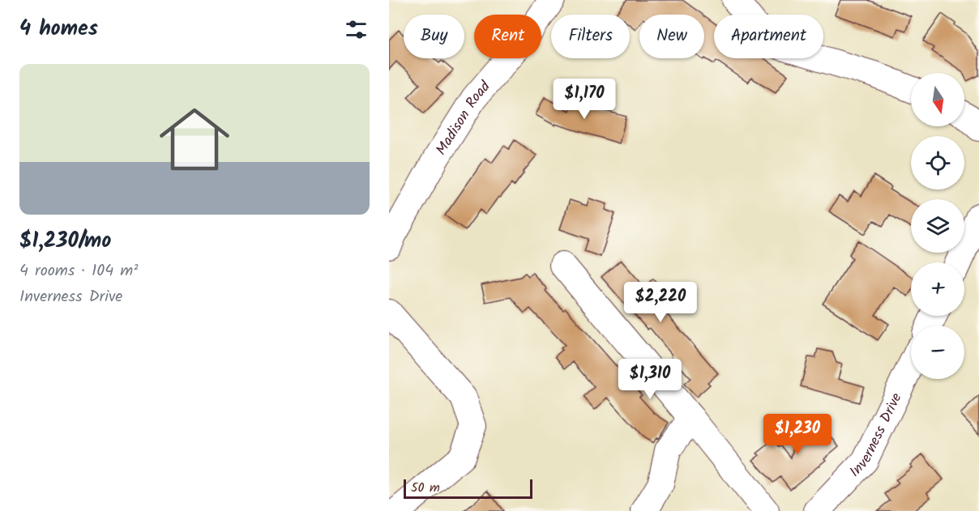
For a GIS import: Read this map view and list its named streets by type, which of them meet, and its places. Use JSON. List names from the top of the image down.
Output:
{
  "streets": {
    "street": ["Madison Road", "Inverness Drive"]
  },
  "scale_bar": "50 m",
  "north": "bottom",
  "page": {
    "heading": "4 homes",
    "chip": [
      "Buy",
      "Rent",
      "Filters",
      "New",
      "Apartment"
    ],
    "list": [
      {
        "name": "$1,230/mo",
        "note": "4 rooms · 104 m² · Inverness Drive"
      }
    ],
    "map_buttons": ["+", "−"],
    "price": [
      "$1,170",
      "$2,220",
      "$1,310",
      "$1,230"
    ],
    "scale": "50 m"
  }
}
